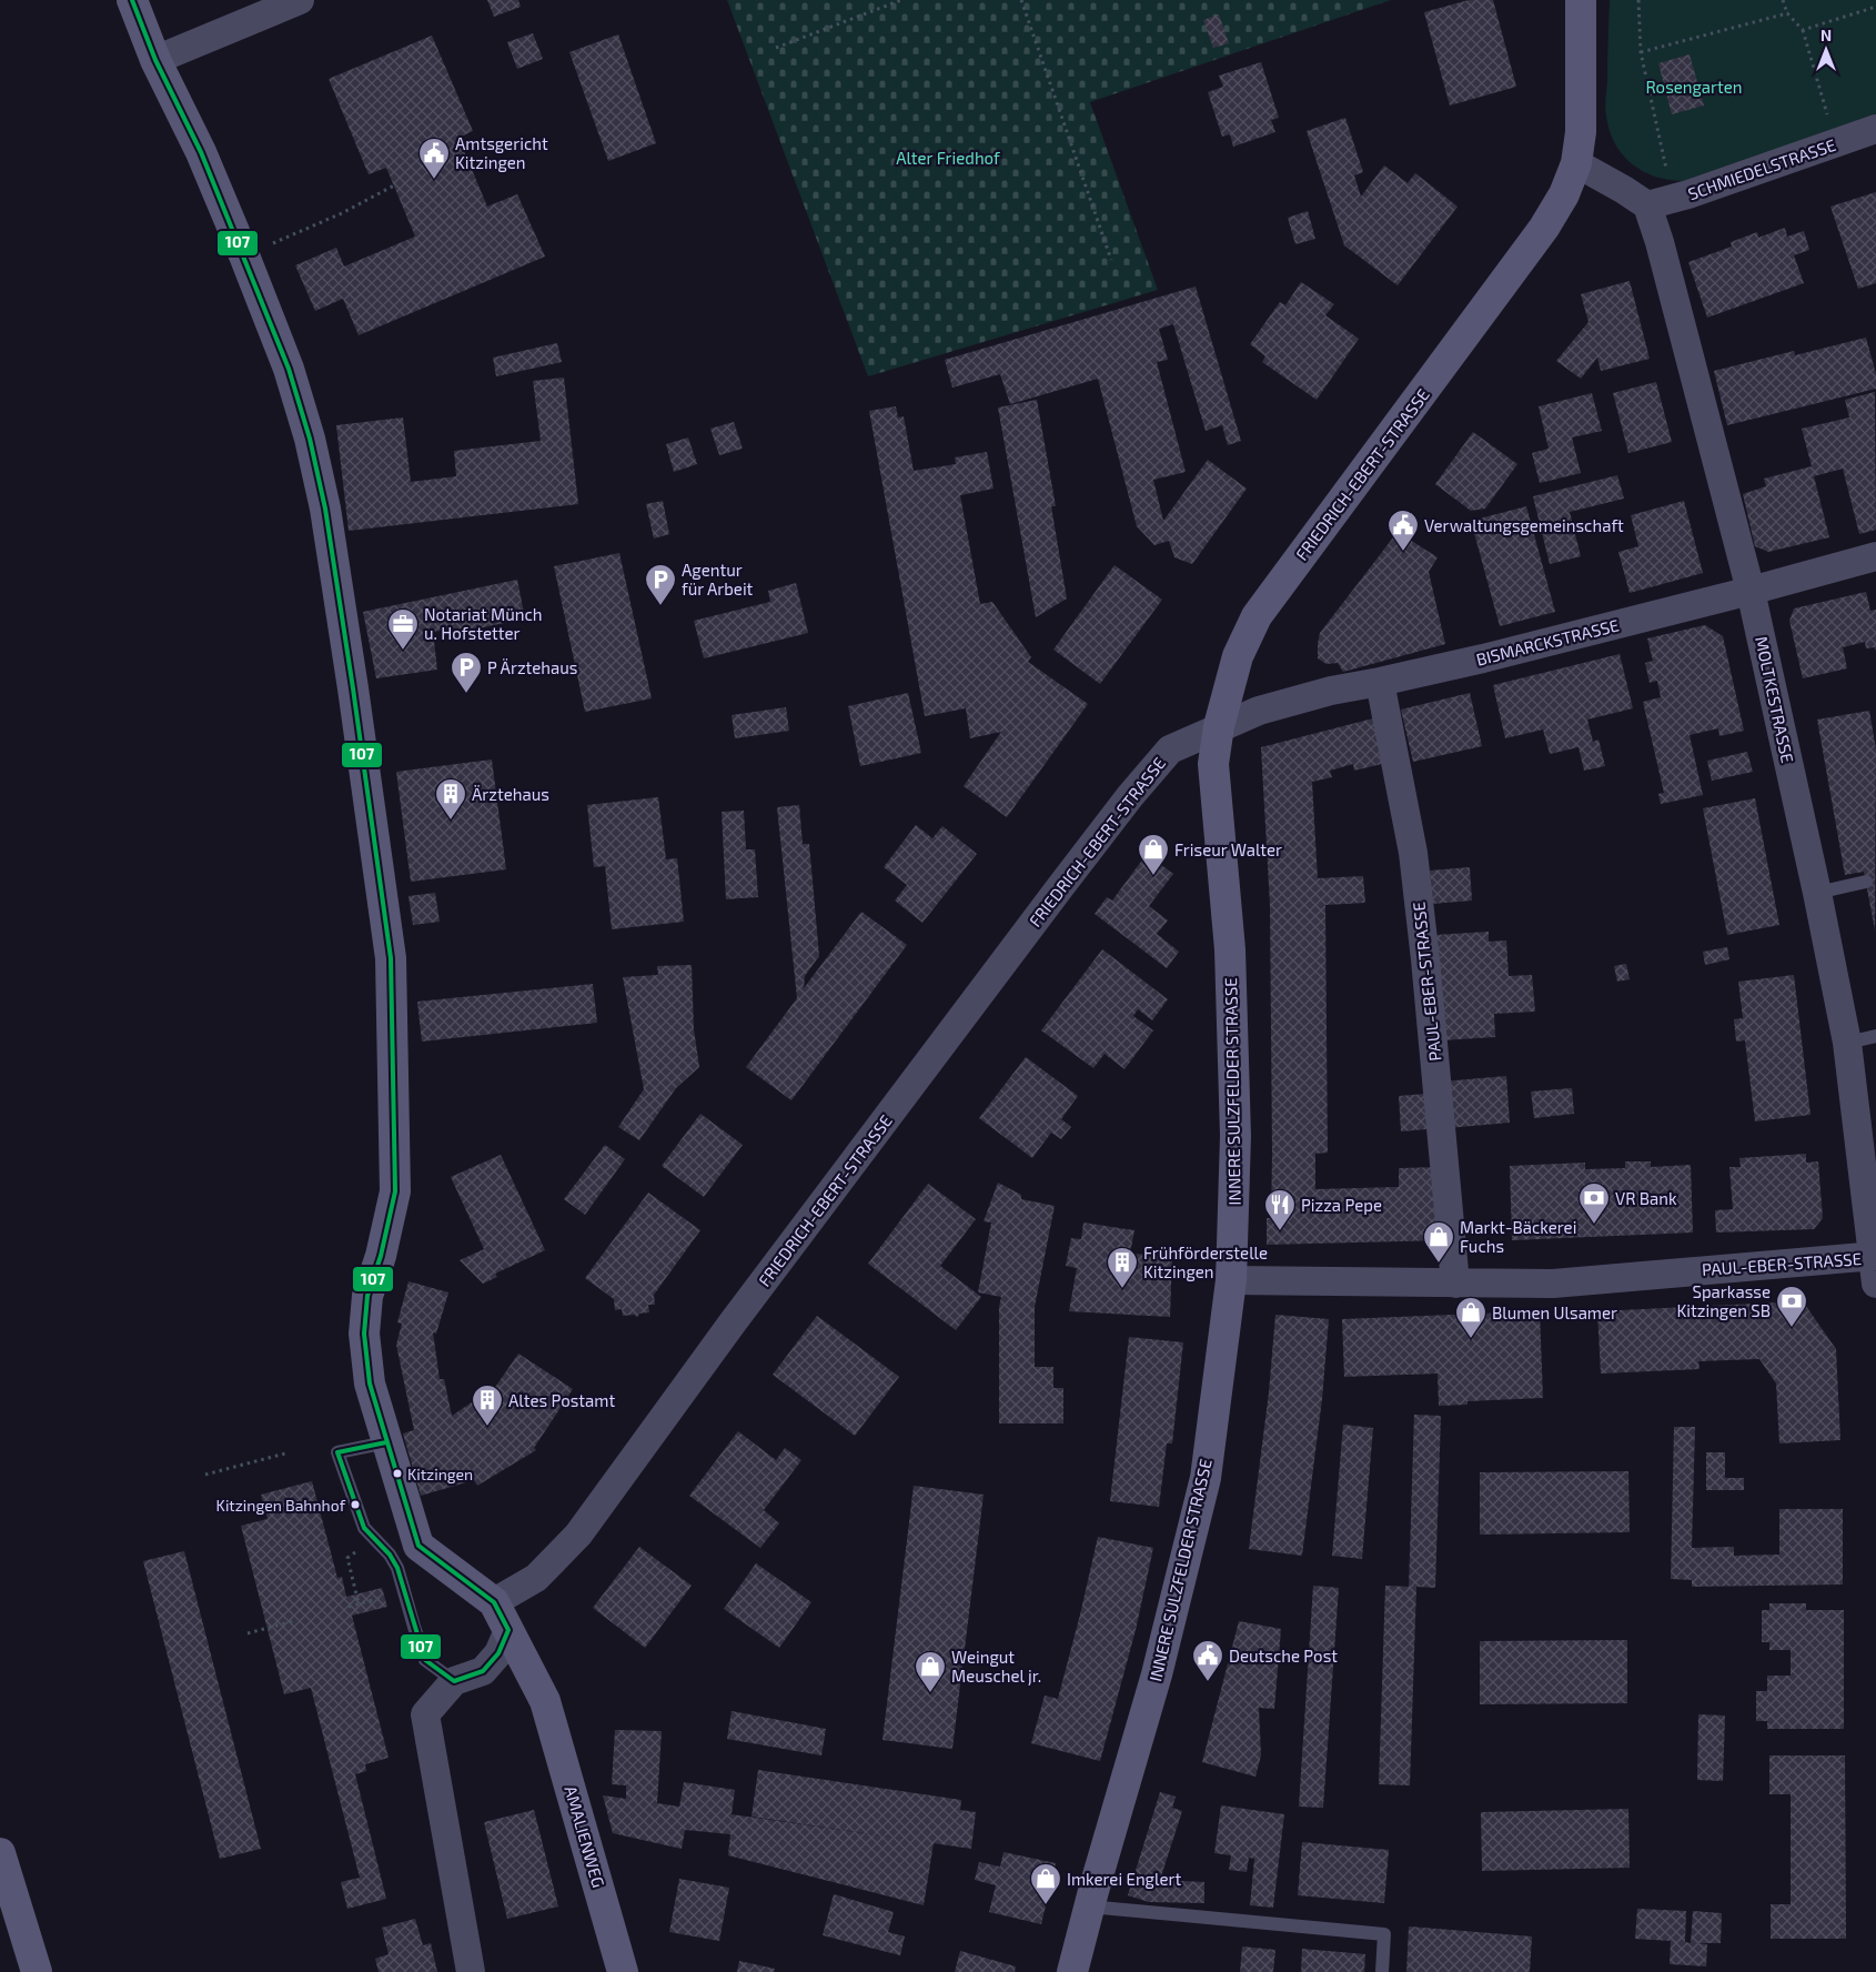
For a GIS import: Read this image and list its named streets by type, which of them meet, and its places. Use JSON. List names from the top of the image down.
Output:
{
  "streets": {
    "street": [
      "SCHMIEDELSTRASSE",
      "FRIEDRICH-EBERT-STRASSE",
      "BISMARCKSTRASSE",
      "MOLTKESTRASSE",
      "PAUL-EBER-STRASSE",
      "INNERE SULZFELDER STRASSE",
      "AMALIENWEG"
    ]
  },
  "crossings": [
    ["SCHMIEDELSTRASSE", "MOLTKESTRASSE"],
    ["FRIEDRICH-EBERT-STRASSE", "BISMARCKSTRASSE"],
    ["FRIEDRICH-EBERT-STRASSE", "INNERE SULZFELDER STRASSE"],
    ["FRIEDRICH-EBERT-STRASSE", "AMALIENWEG"],
    ["BISMARCKSTRASSE", "MOLTKESTRASSE"],
    ["BISMARCKSTRASSE", "PAUL-EBER-STRASSE"],
    ["BISMARCKSTRASSE", "INNERE SULZFELDER STRASSE"],
    ["MOLTKESTRASSE", "PAUL-EBER-STRASSE"],
    ["PAUL-EBER-STRASSE", "INNERE SULZFELDER STRASSE"]
  ],
  "parks": ["Rosengarten", "Alter Friedhof"],
  "places": {
    "public building": ["Amtsgericht Kitzingen", "Verwaltungsgemeinschaft", "Deutsche Post"],
    "parking": ["Agentur für Arbeit", "P Ärztehaus"],
    "office": ["Notariat Münch u. Hofstetter"],
    "building": ["Ärztehaus", "Frühförderstelle Kitzingen", "Altes Postamt"],
    "shop": [
      "Friseur Walter",
      "Markt-Bäckerei Fuchs",
      "Blumen Ulsamer",
      "Weingut Meuschel jr.",
      "Imkerei Englert"
    ],
    "bank": ["VR Bank", "Sparkasse Kitzingen SB"],
    "restaurant": ["Pizza Pepe"],
    "other": ["Kitzingen", "Kitzingen Bahnhof"]
  },
  "lines": ["transit line 107"],
  "north": "top"
}
